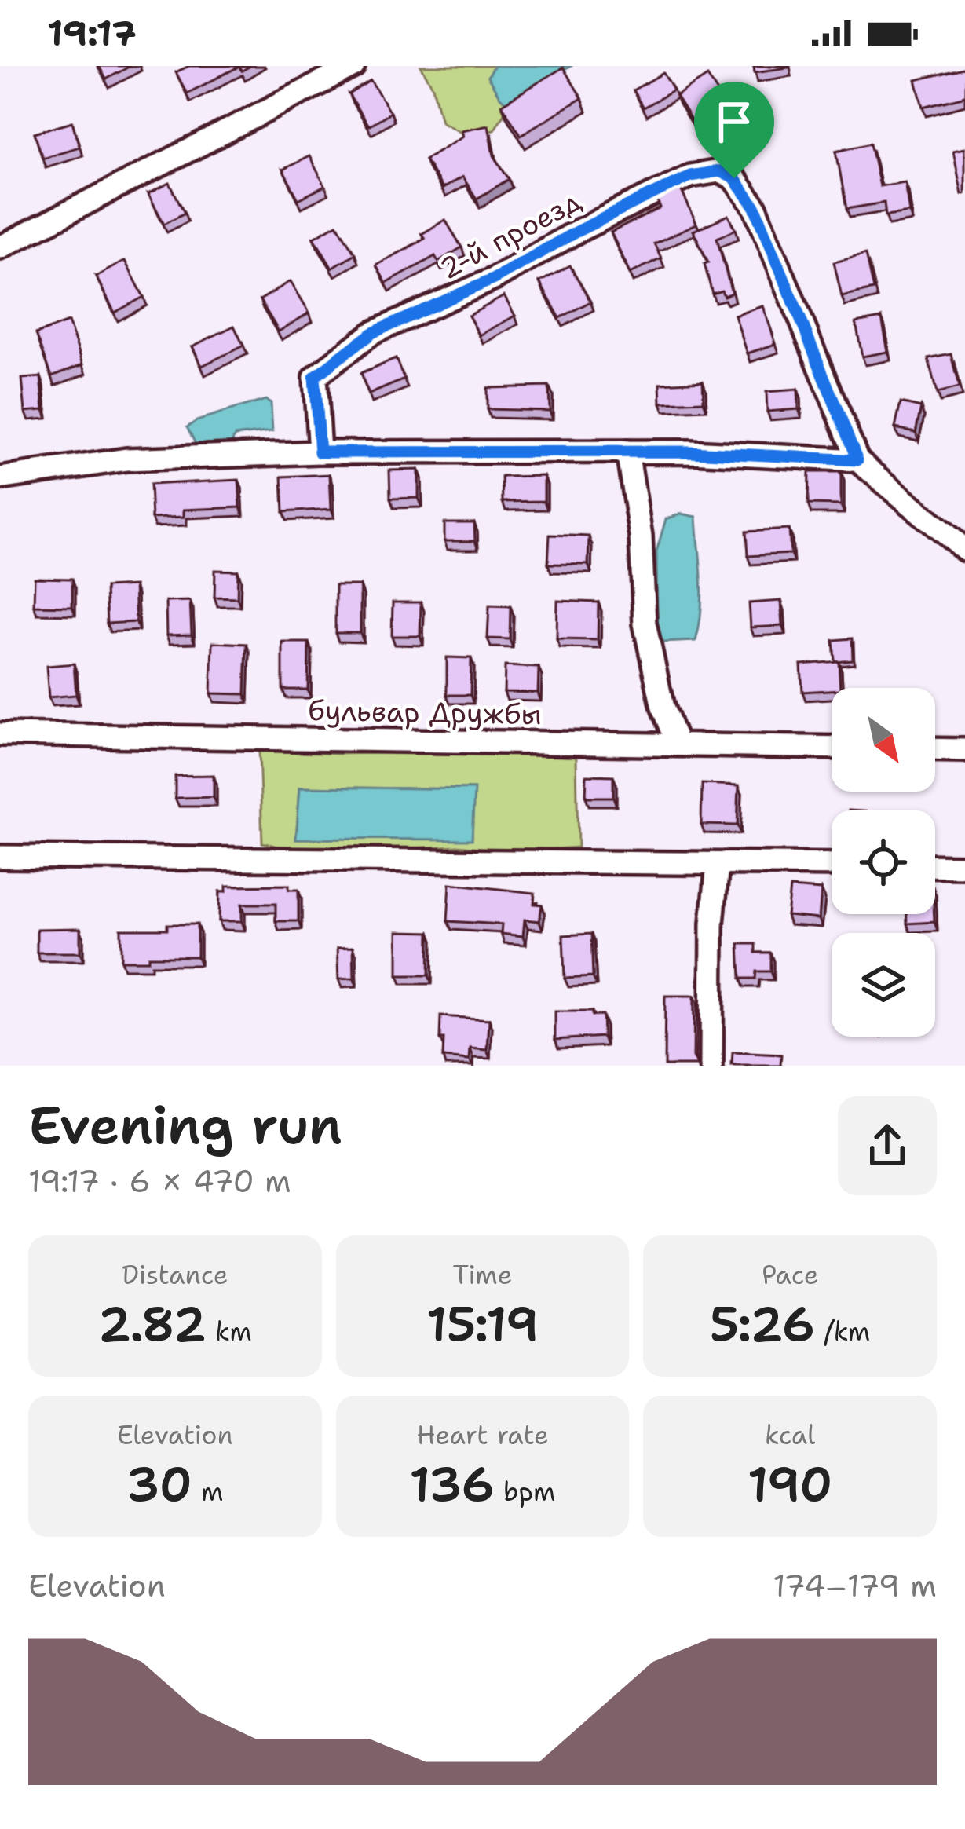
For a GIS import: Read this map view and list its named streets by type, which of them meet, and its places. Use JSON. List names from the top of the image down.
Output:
{
  "streets": {
    "street": ["2-й проезд", "бульвар Дружбы"]
  },
  "north": "bottom right",
  "page": {
    "status": "19:17",
    "heading": ["Evening run", "19:17 · 6 × 470 m"],
    "stats": [
      ["Distance", "2.82 km"],
      ["Time", "15:19"],
      ["Pace", "5:26 /km"],
      ["Elevation", "30 m"],
      ["Heart rate", "136 bpm"],
      ["kcal", "190"]
    ],
    "chart": ["Elevation", "174–179 m"]
  }
}
